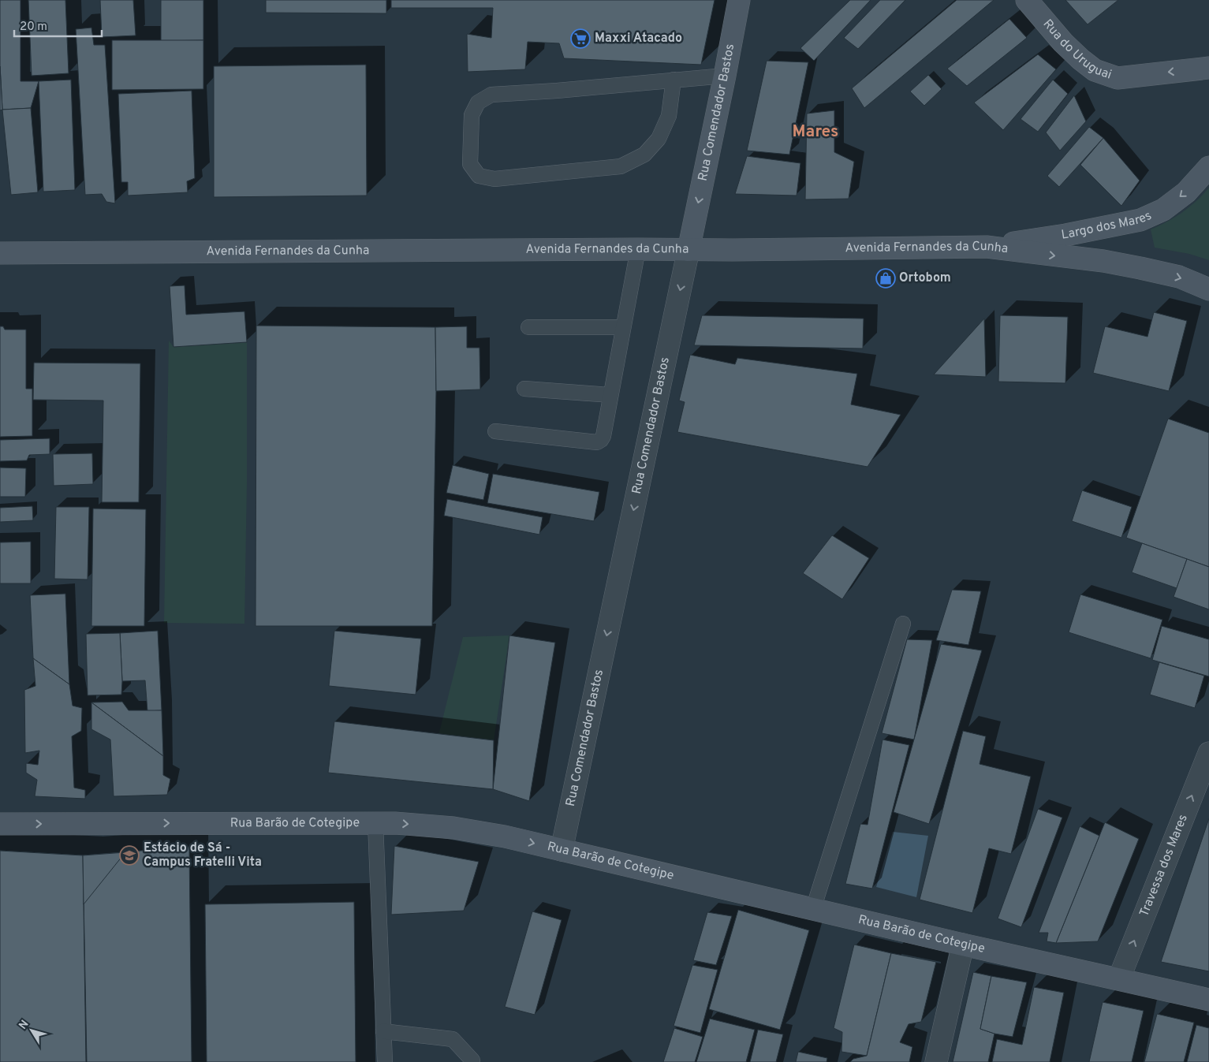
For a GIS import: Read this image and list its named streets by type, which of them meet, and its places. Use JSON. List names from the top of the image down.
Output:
{
  "streets": {
    "street": [
      "Rua do Uruguai",
      "Rua Comendador Bastos",
      "Largo dos Mares",
      "Avenida Fernandes da Cunha",
      "Rua Barão de Cotegipe",
      "Travessa dos Mares"
    ]
  },
  "crossings": [
    ["Rua Comendador Bastos", "Avenida Fernandes da Cunha"],
    ["Rua Comendador Bastos", "Rua Barão de Cotegipe"],
    ["Largo dos Mares", "Avenida Fernandes da Cunha"],
    ["Rua Barão de Cotegipe", "Travessa dos Mares"]
  ],
  "one_way": [
    "Rua do Uruguai",
    "Rua Comendador Bastos",
    "Largo dos Mares",
    "Rua Barão de Cotegipe",
    "Travessa dos Mares"
  ],
  "districts": ["Mares"],
  "places": {
    "supermarket": ["Maxxi Atacado"],
    "shop": ["Ortobom"],
    "school or university": ["Estácio de Sá - Campus Fratelli Vita"]
  },
  "scale_bar": "20 m",
  "north": "top left"
}
